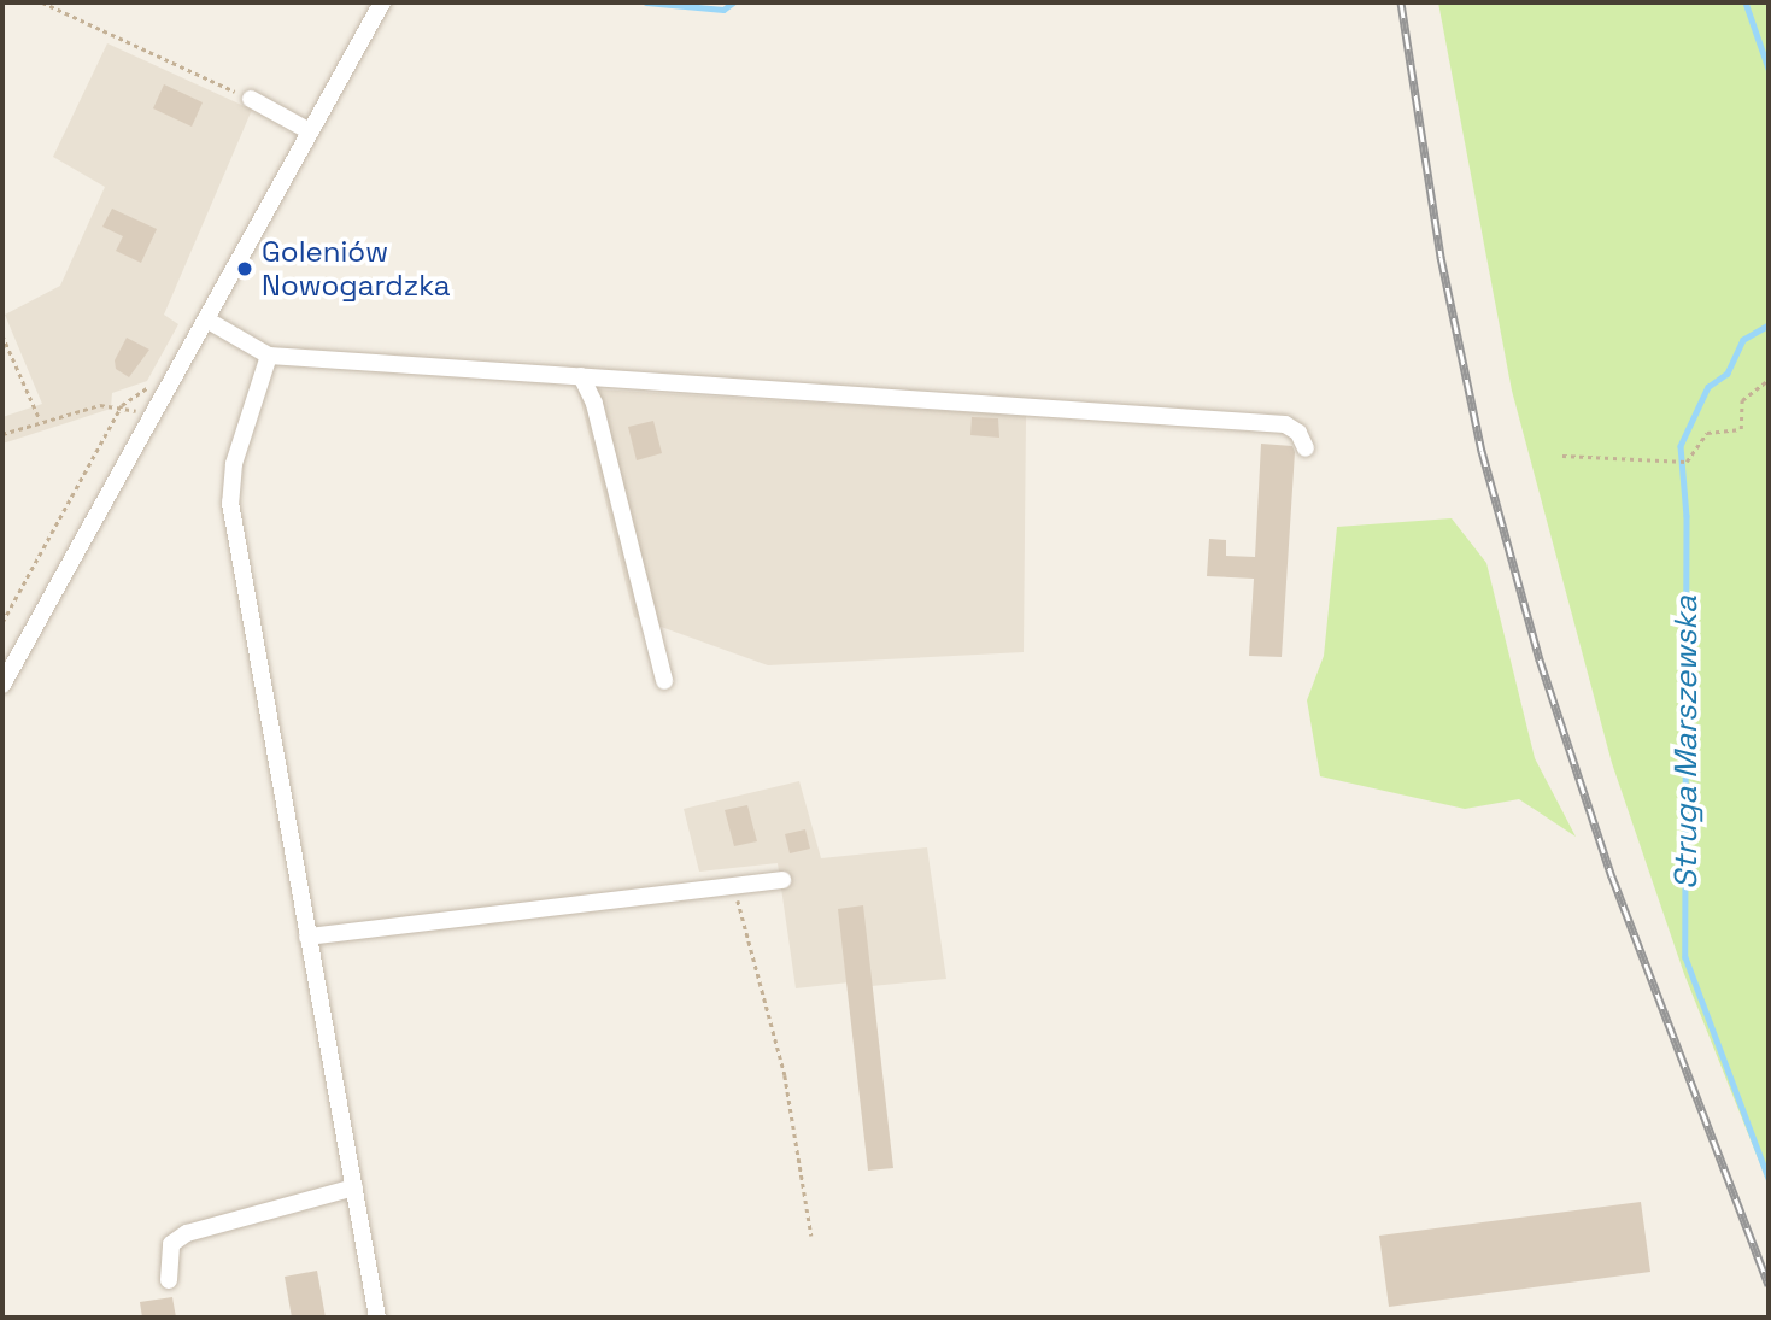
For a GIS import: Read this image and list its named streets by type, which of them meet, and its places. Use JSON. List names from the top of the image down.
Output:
{
  "water": ["Struga Marszewska"],
  "places": ["Goleniów Nowogardzka"]
}
